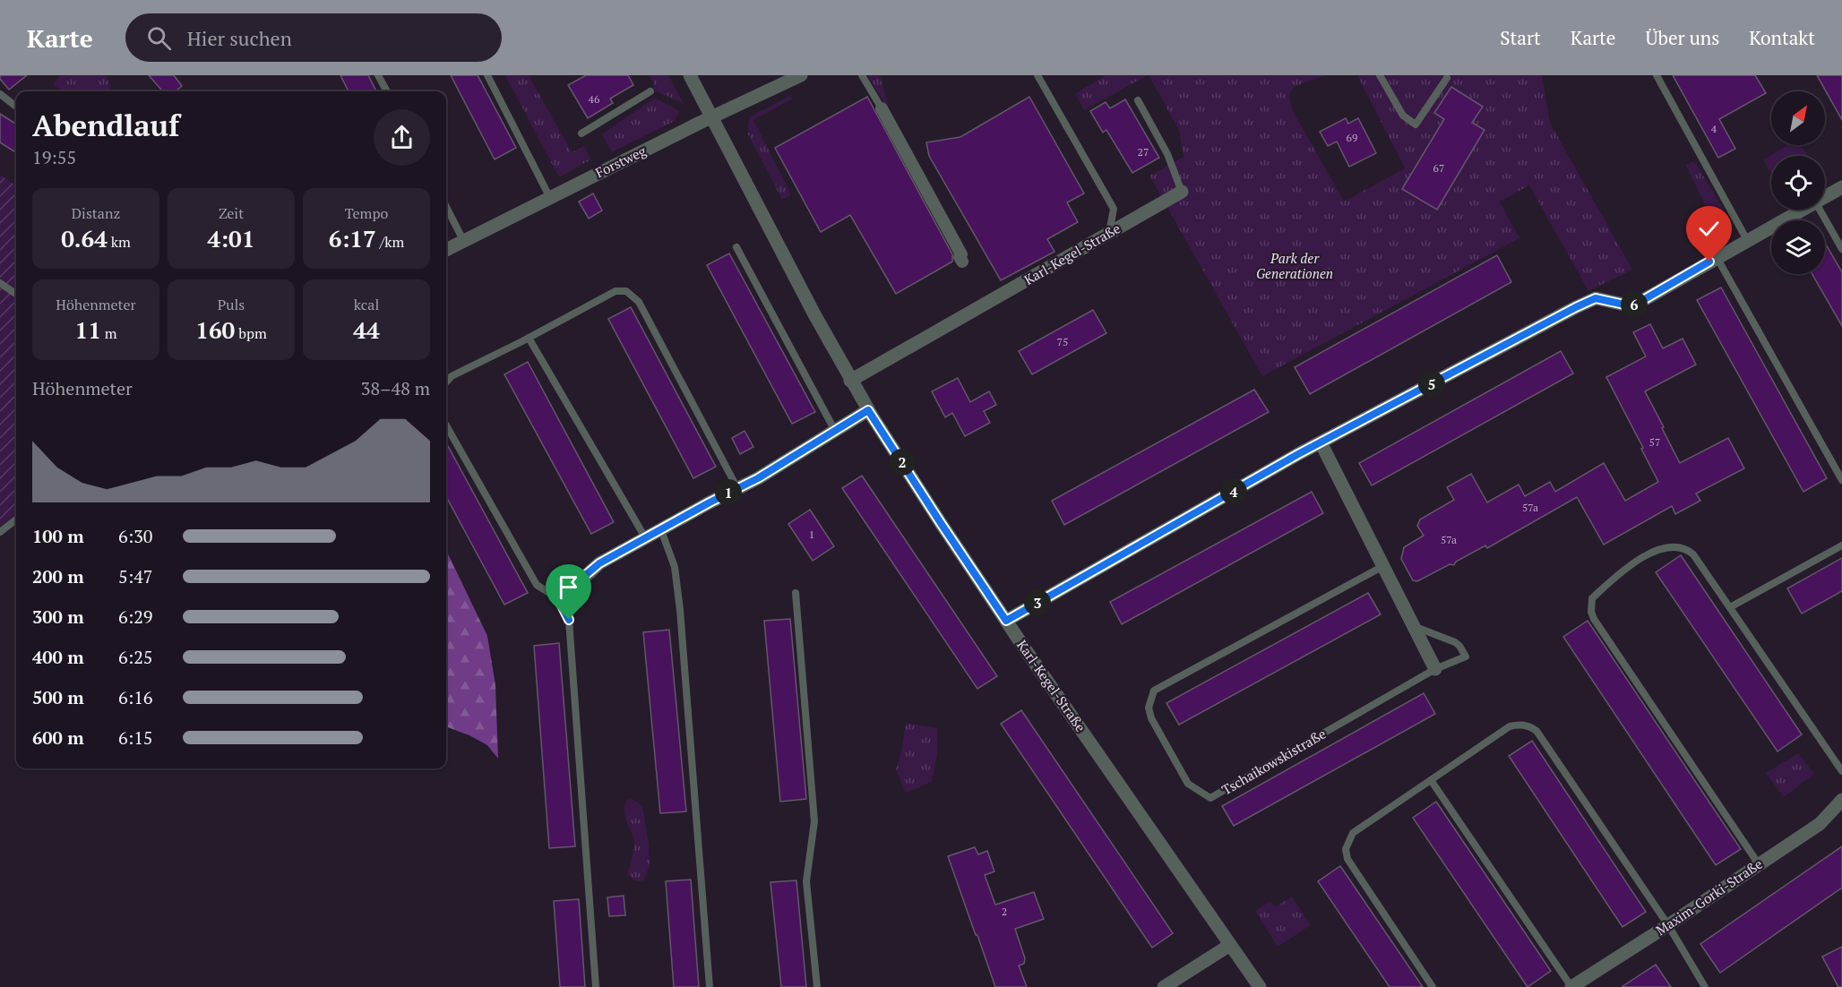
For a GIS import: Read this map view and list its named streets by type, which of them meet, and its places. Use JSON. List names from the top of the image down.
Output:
{
  "streets": {
    "street": ["Forstweg", "Karl-Kegel-Straße", "Maxim-Gorki-Straße"],
    "lane": ["Tschaikowskistraße"]
  },
  "crossings": [
    ["Forstweg", "Karl-Kegel-Straße"]
  ],
  "parks": ["Park der Generationen"],
  "house_numbers": [
    "46",
    "4",
    "69",
    "27",
    "67",
    "75",
    "57",
    "57a",
    "1",
    "57a",
    "2"
  ],
  "north": "top right",
  "page": {
    "header": "Karte",
    "search": "Hier suchen",
    "nav": [
      "Start",
      "Karte",
      "Über uns",
      "Kontakt"
    ],
    "heading": ["Abendlauf", "19:55"],
    "stats": [
      ["Distanz", "0.64 km"],
      ["Zeit", "4:01"],
      ["Tempo", "6:17 /km"],
      ["Höhenmeter", "11 m"],
      ["Puls", "160 bpm"],
      ["kcal", "44"]
    ],
    "pins": [
      "6",
      "5",
      "2",
      "4",
      "1",
      "3"
    ],
    "chart": ["Höhenmeter", "38–48 m"],
    "list": [
      {
        "name": "100 m",
        "note": "6:30"
      },
      {
        "name": "200 m",
        "note": "5:47"
      },
      {
        "name": "300 m",
        "note": "6:29"
      },
      {
        "name": "400 m",
        "note": "6:25"
      },
      {
        "name": "500 m",
        "note": "6:16"
      },
      {
        "name": "600 m",
        "note": "6:15"
      }
    ]
  }
}
